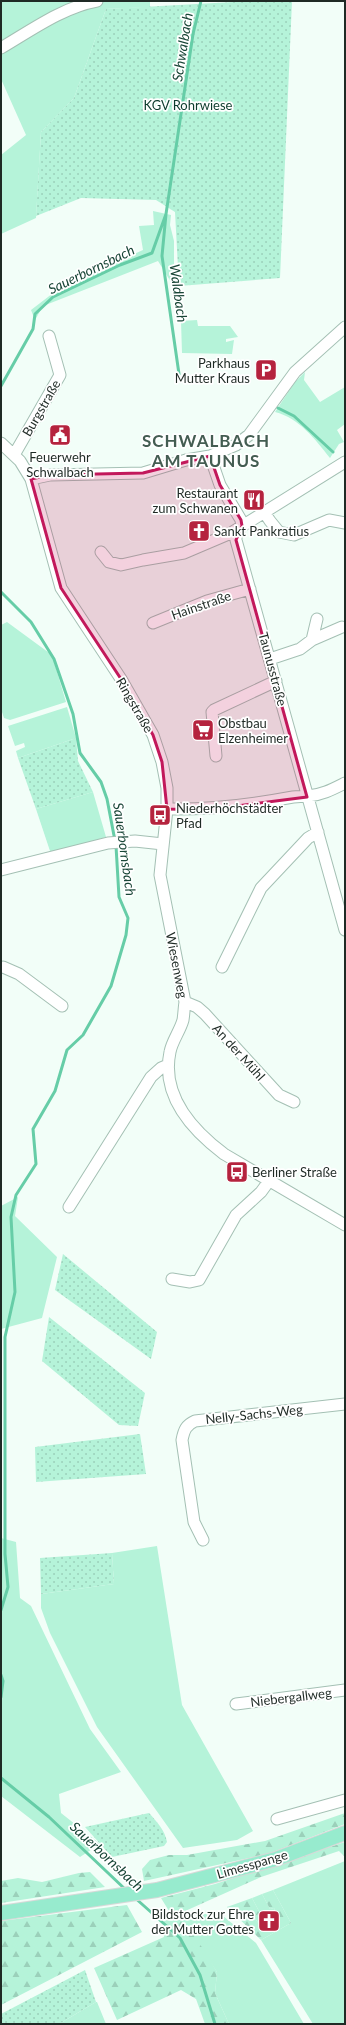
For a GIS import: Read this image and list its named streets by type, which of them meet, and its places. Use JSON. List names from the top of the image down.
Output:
{
  "streets": {
    "main road": ["Limesspange"],
    "street": [
      "Burgstraße",
      "Hainstraße",
      "Taunusstraße",
      "Ringstraße",
      "Wiesenweg",
      "An der Mühl",
      "Nelly-Sachs-Weg",
      "Niebergallweg"
    ]
  },
  "crossings": [
    ["Hainstraße", "Taunusstraße"],
    ["Ringstraße", "Wiesenweg"],
    ["Wiesenweg", "An der Mühl"]
  ],
  "districts": ["SCHWALBACH AM TAUNUS"],
  "water": ["Schwalbach", "Sauerbornsbach", "Waldbach"],
  "parks": ["KGV Rohrwiese"],
  "places": {
    "parking": ["Parkhaus Mutter Kraus"],
    "public building": ["Feuerwehr Schwalbach"],
    "restaurant": ["Restaurant zum Schwanen"],
    "church": ["Sankt Pankratius", "Bildstock zur Ehre der Mutter Gottes"],
    "supermarket": ["Obstbau Elzenheimer"],
    "bus stop": ["Niederhöchstädter Pfad", "Berliner Straße"]
  }
}
